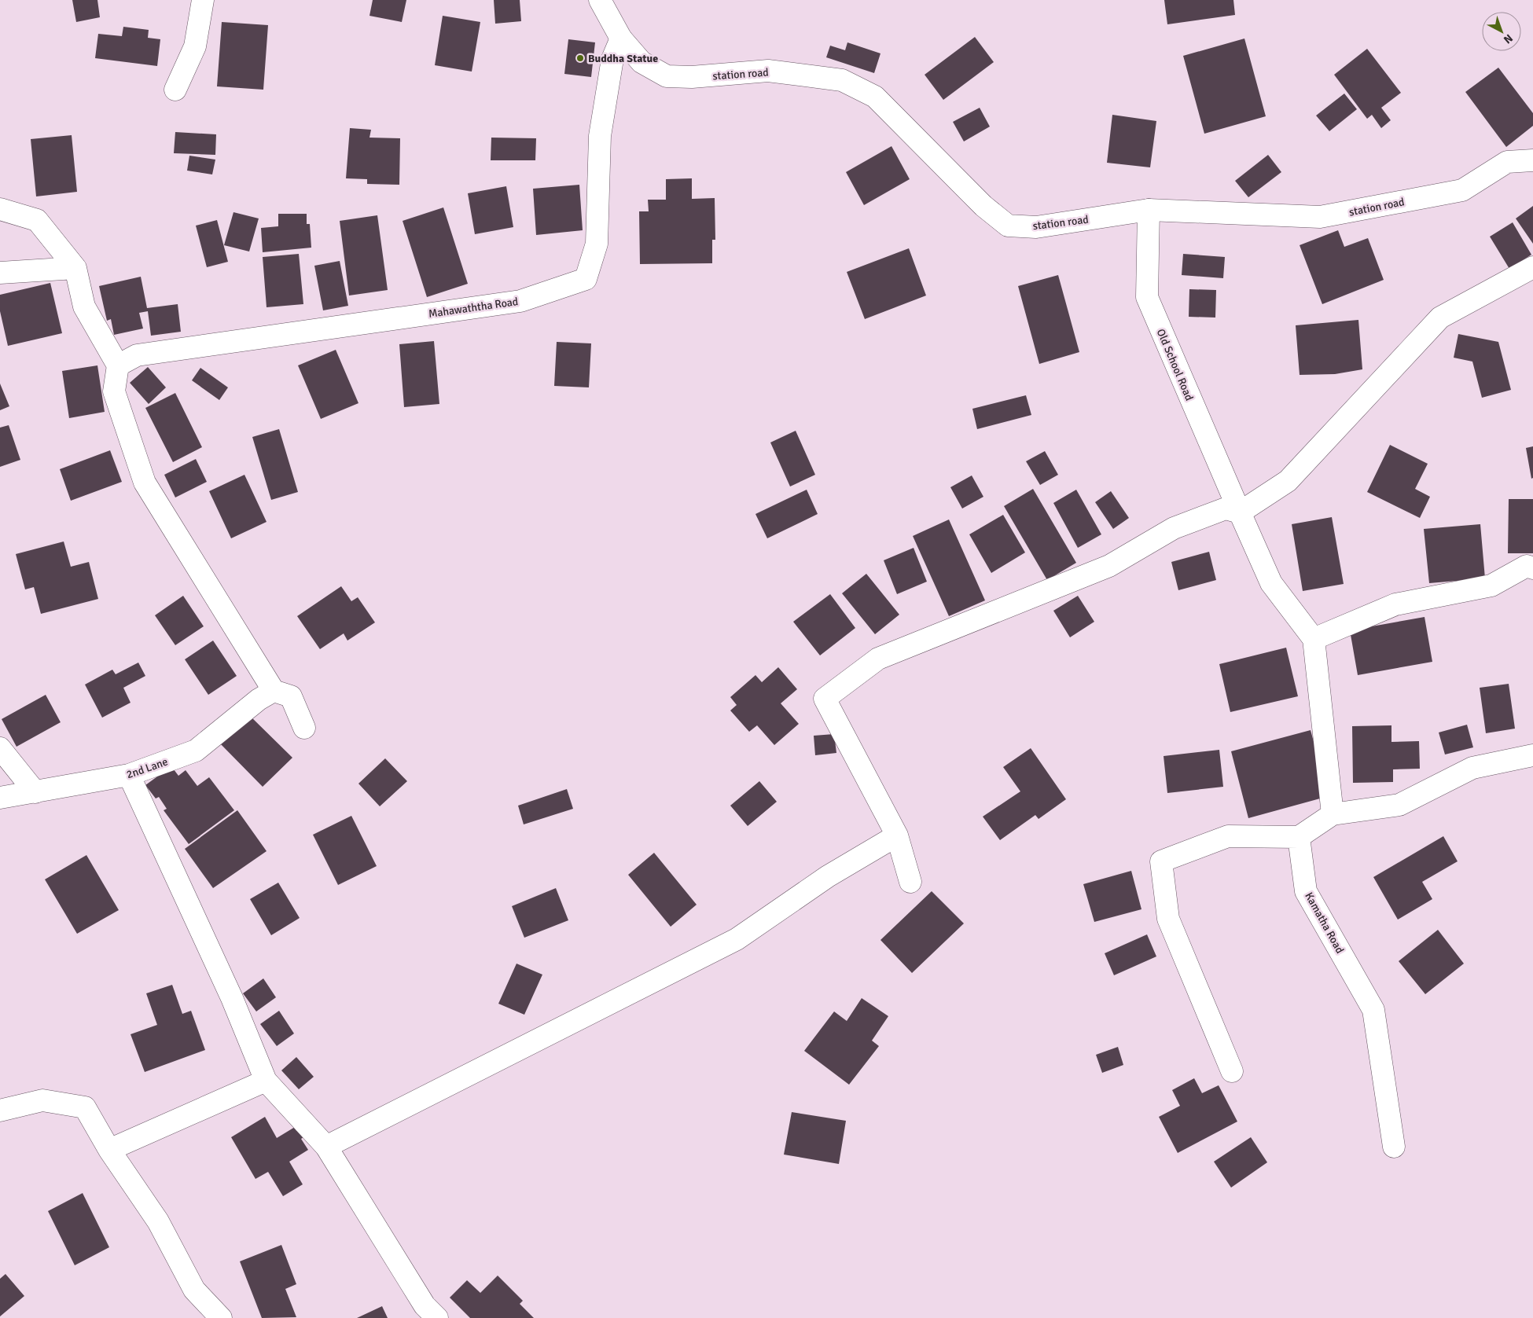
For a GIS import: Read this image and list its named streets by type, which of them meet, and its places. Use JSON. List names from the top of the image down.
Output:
{
  "streets": {
    "street": [
      "station road",
      "Mahawaththa Road",
      "Old School Road",
      "2nd Lane",
      "Kamatha Road"
    ]
  },
  "crossings": [
    ["station road", "Mahawaththa Road"],
    ["station road", "Old School Road"]
  ],
  "places": ["Buddha Statue"],
  "north": "bottom right"
}
